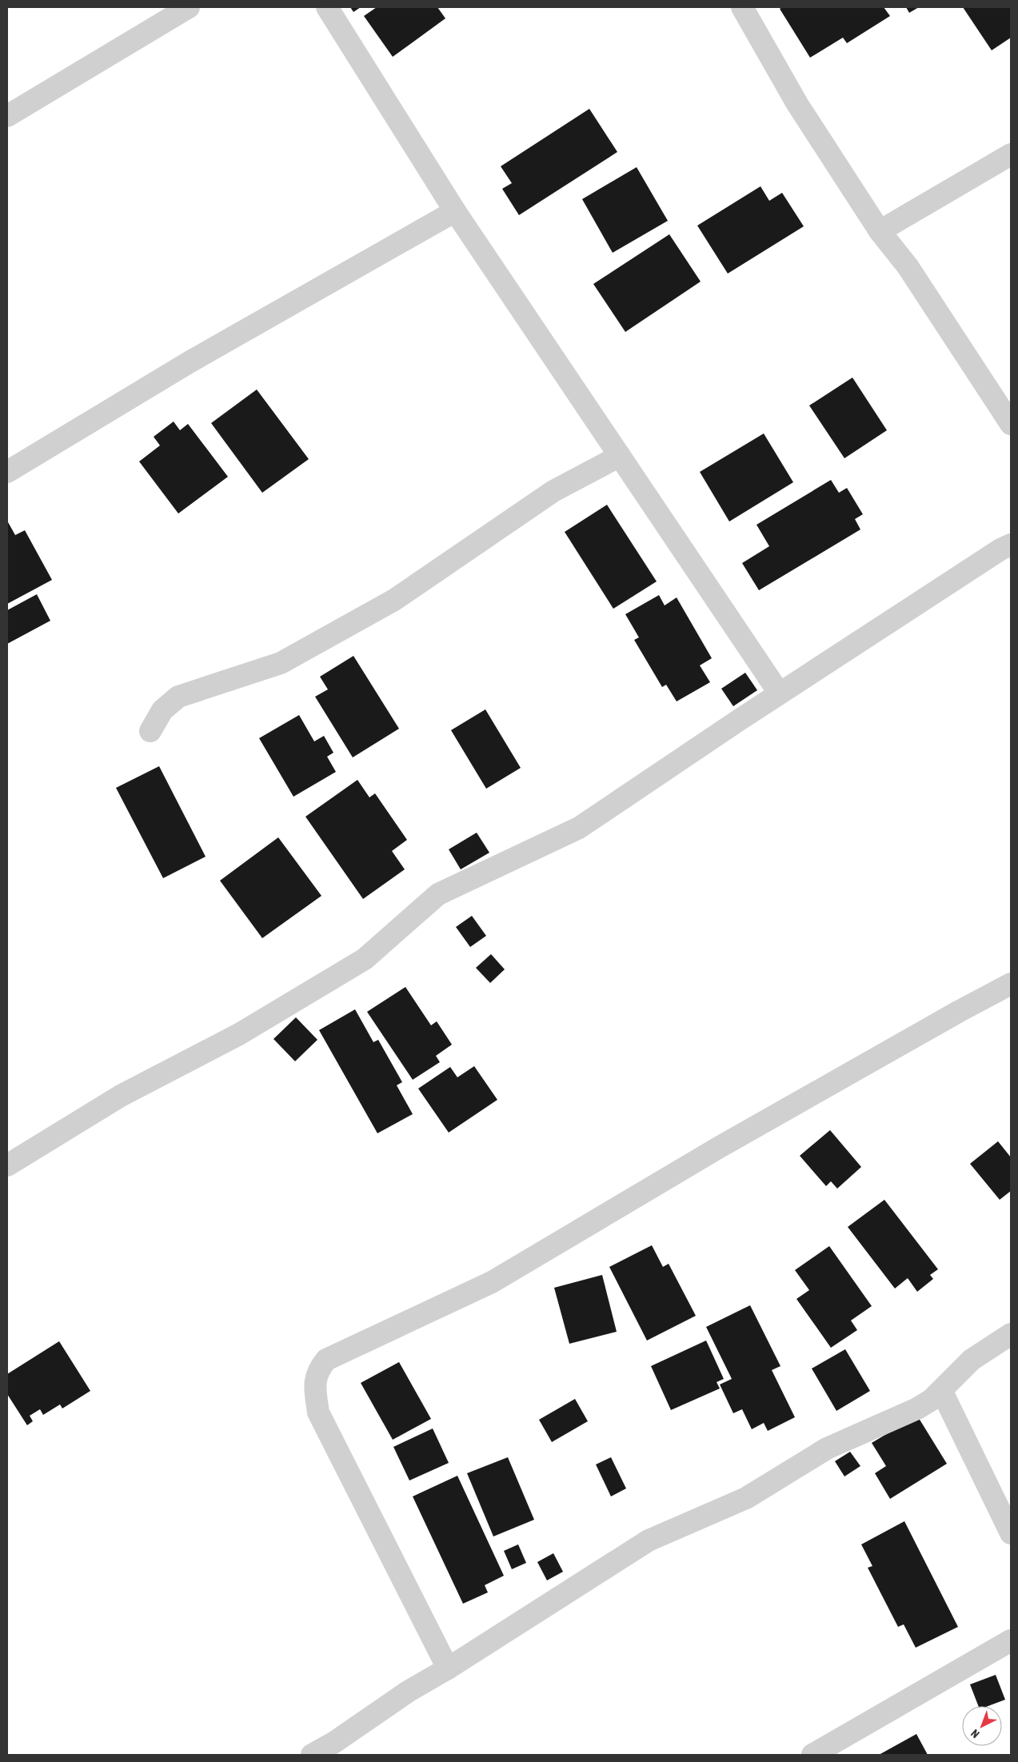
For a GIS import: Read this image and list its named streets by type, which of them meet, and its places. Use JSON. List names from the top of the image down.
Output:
{
  "north": "bottom left"
}
